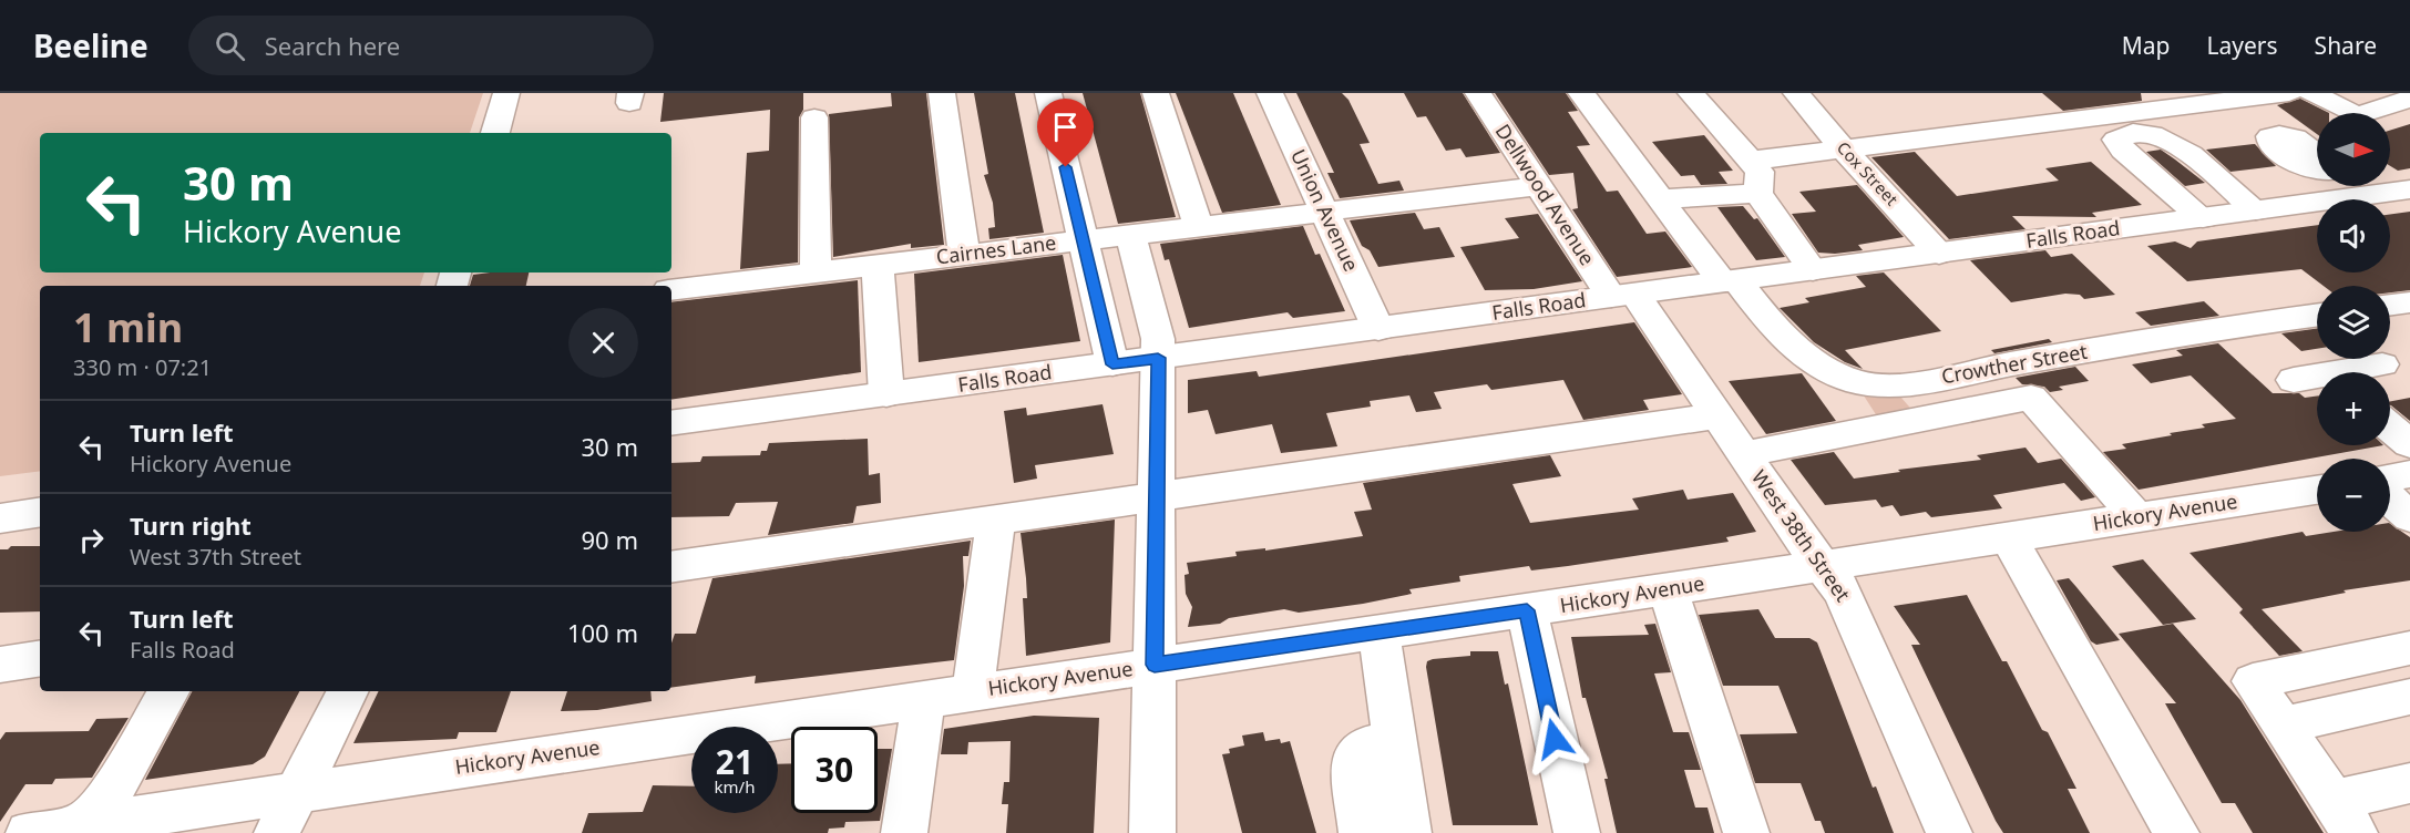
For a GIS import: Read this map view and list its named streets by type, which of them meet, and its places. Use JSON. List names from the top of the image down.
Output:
{
  "streets": {
    "street": [
      "Cox Street",
      "Dellwood Avenue",
      "Union Avenue",
      "Falls Road",
      "Cairnes Lane",
      "Crowther Street",
      "Hickory Avenue",
      "West 38th Street"
    ]
  },
  "crossings": [
    ["Cox Street", "Falls Road"],
    ["Dellwood Avenue", "Falls Road"],
    ["Dellwood Avenue", "Cairnes Lane"],
    ["Dellwood Avenue", "West 38th Street"],
    ["Union Avenue", "Falls Road"],
    ["Union Avenue", "Cairnes Lane"],
    ["Falls Road", "Crowther Street"],
    ["Falls Road", "West 38th Street"],
    ["Hickory Avenue", "West 38th Street"]
  ],
  "north": "right",
  "page": {
    "header": "Beeline",
    "search": "Search here",
    "nav": ["Map", "Layers", "Share"],
    "map_buttons": ["+", "−"],
    "turn": ["30 m", "Hickory Avenue"],
    "heading": ["1 min", "330 m · 07:21"],
    "list": [
      {
        "name": "Turn left",
        "note": "Hickory Avenue",
        "value": "30 m"
      },
      {
        "name": "Turn right",
        "note": "West 37th Street",
        "value": "90 m"
      },
      {
        "name": "Turn left",
        "note": "Falls Road",
        "value": "100 m"
      }
    ],
    "speed": "21 km/h",
    "limit": "30"
  }
}
